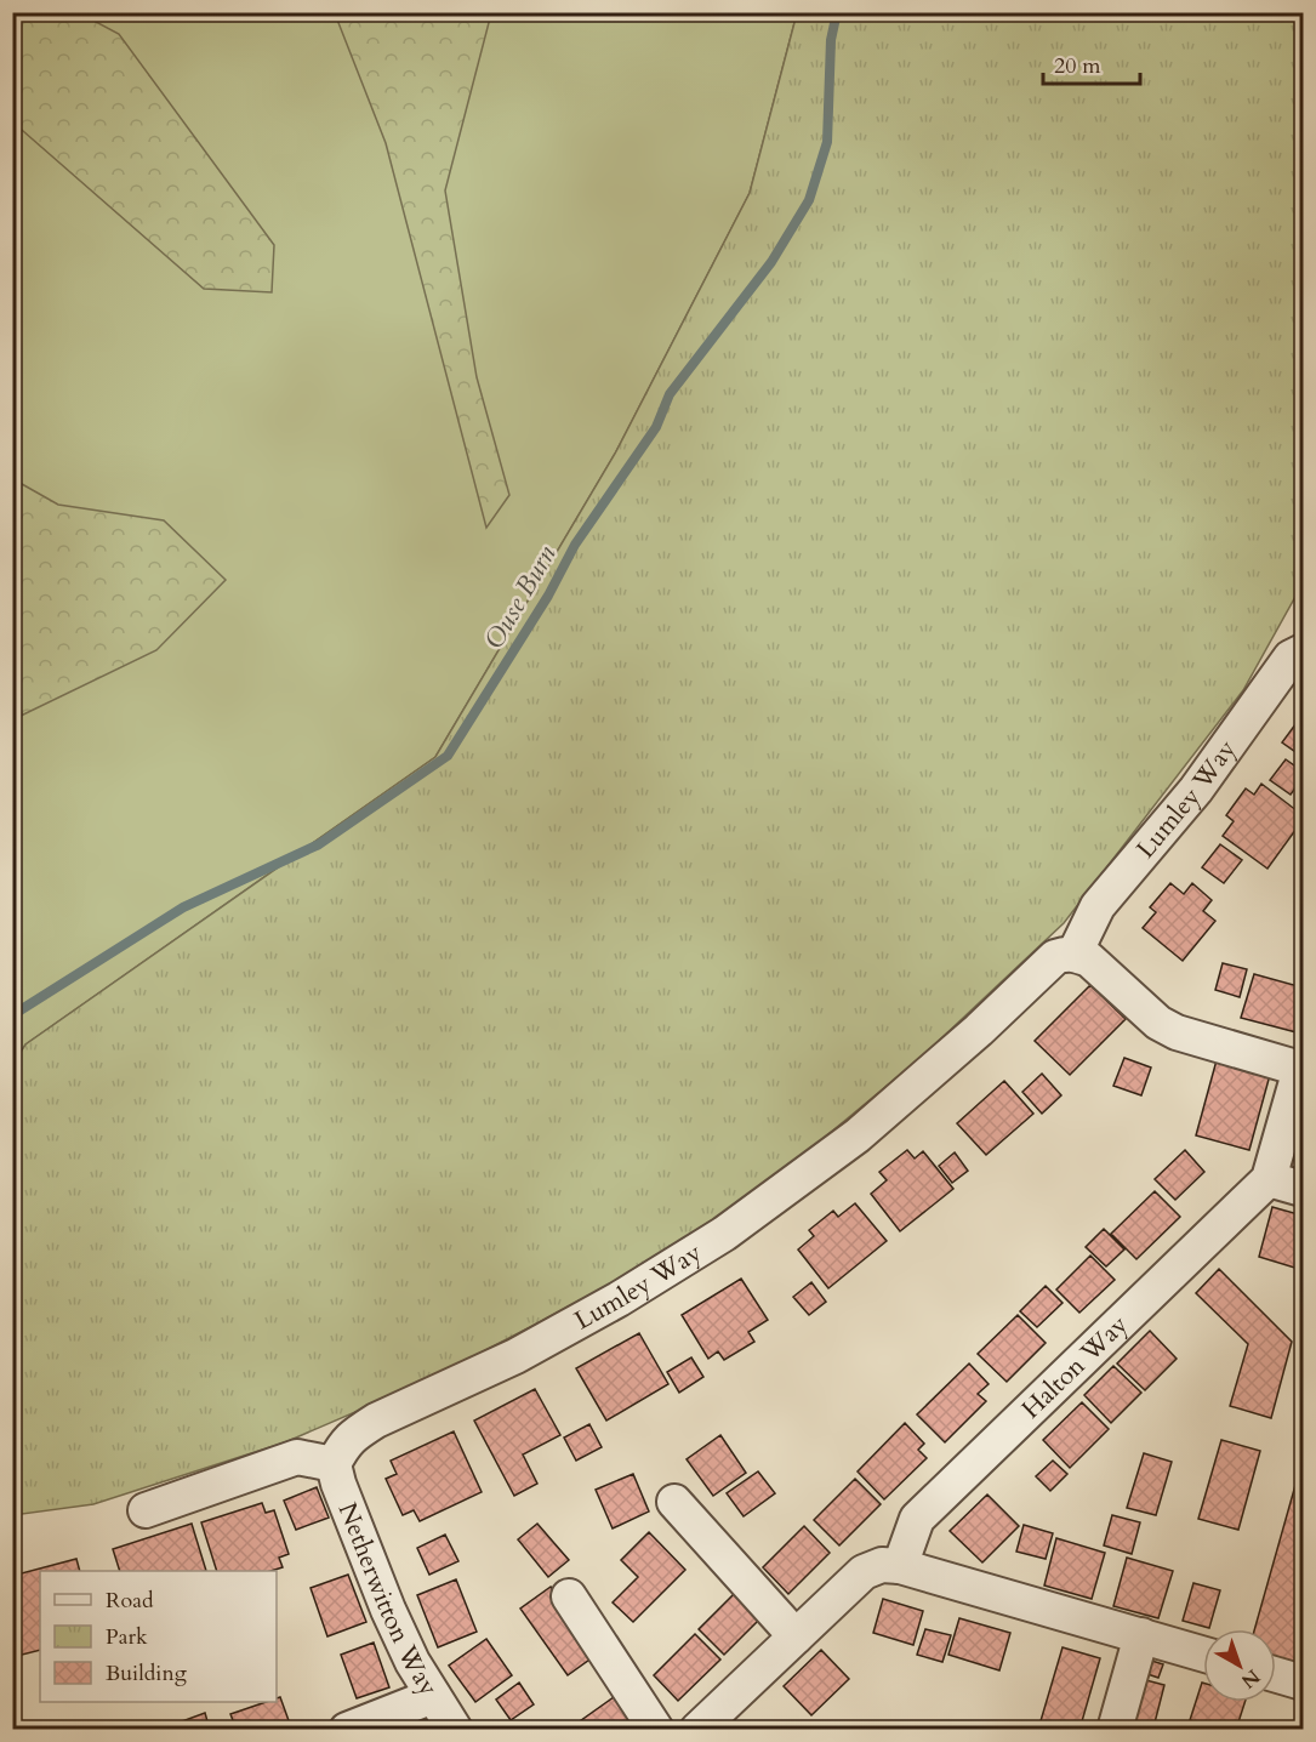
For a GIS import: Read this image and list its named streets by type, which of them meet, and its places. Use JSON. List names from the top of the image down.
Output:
{
  "streets": {
    "street": ["Lumley Way", "Halton Way", "Netherwitton Way"]
  },
  "crossings": [
    ["Lumley Way", "Netherwitton Way"]
  ],
  "water": ["Ouse Burn"],
  "legend": ["Road", "Park", "Building"],
  "scale_bar": "20 m",
  "north": "bottom right"
}
